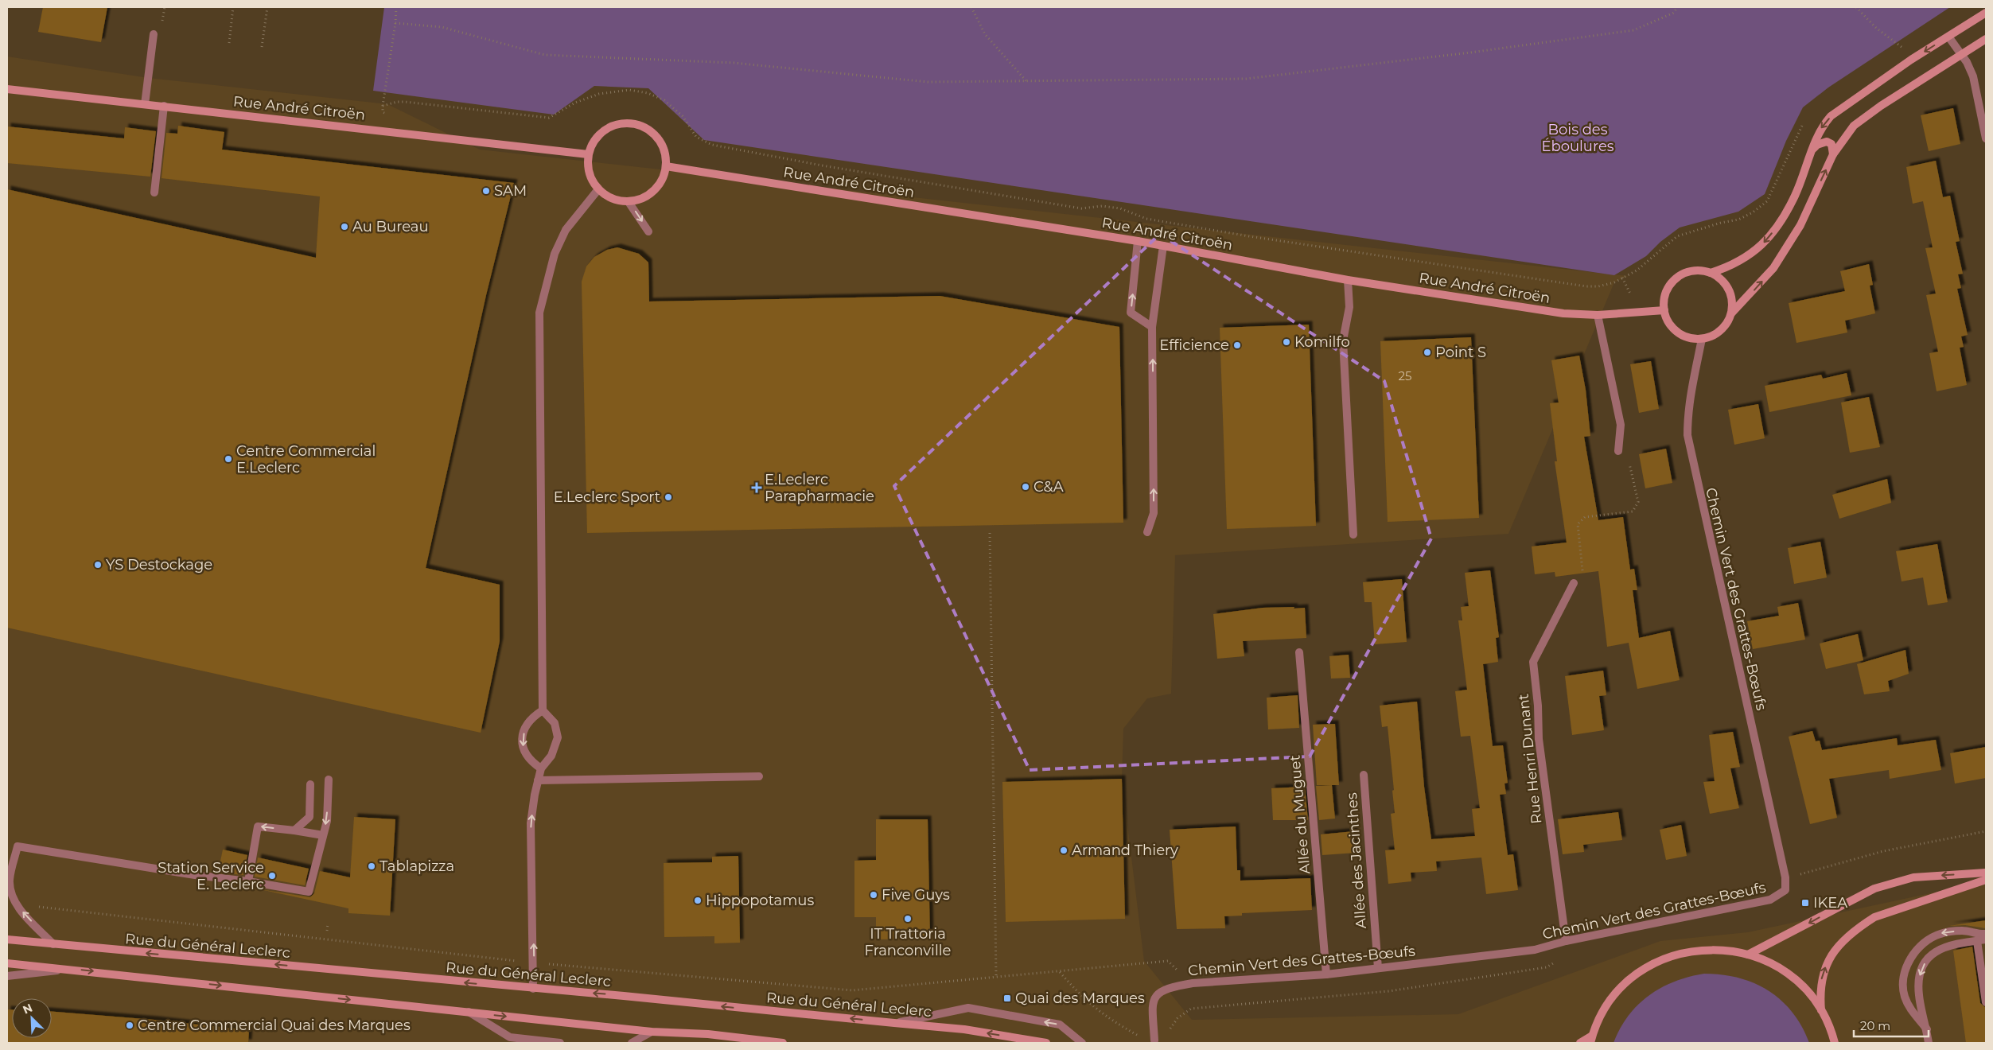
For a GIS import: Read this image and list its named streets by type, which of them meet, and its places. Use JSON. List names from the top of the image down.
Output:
{
  "streets": {
    "main road": ["Rue André Citroën", "Rue du Général Leclerc"],
    "street": [
      "Chemin Vert des Grattes-Bœufs",
      "Rue Henri Dunant",
      "Allée du Muguet",
      "Allée des Jacinthes"
    ]
  },
  "crossings": [
    ["Rue André Citroën", "Chemin Vert des Grattes-Bœufs"],
    ["Chemin Vert des Grattes-Bœufs", "Rue Henri Dunant"],
    ["Chemin Vert des Grattes-Bœufs", "Allée du Muguet"],
    ["Chemin Vert des Grattes-Bœufs", "Allée des Jacinthes"]
  ],
  "parks": ["Bois des Éboulures"],
  "places": {
    "other": [
      "SAM",
      "Au Bureau",
      "Komilfo",
      "Efficience",
      "Point S",
      "Centre Commercial E.Leclerc",
      "C&A",
      "E.Leclerc Sport",
      "YS Destockage",
      "Armand Thiery",
      "Tablapizza",
      "Station Service E. Leclerc",
      "Five Guys",
      "Hippopotamus",
      "IT Trattoria Franconville",
      "Centre Commercial Quai des Marques"
    ],
    "health": ["E.Leclerc Parapharmacie"],
    "transit": ["IKEA", "Quai des Marques"]
  },
  "house_numbers": ["25"],
  "scale_bar": "20 m",
  "north": "top left"
}
